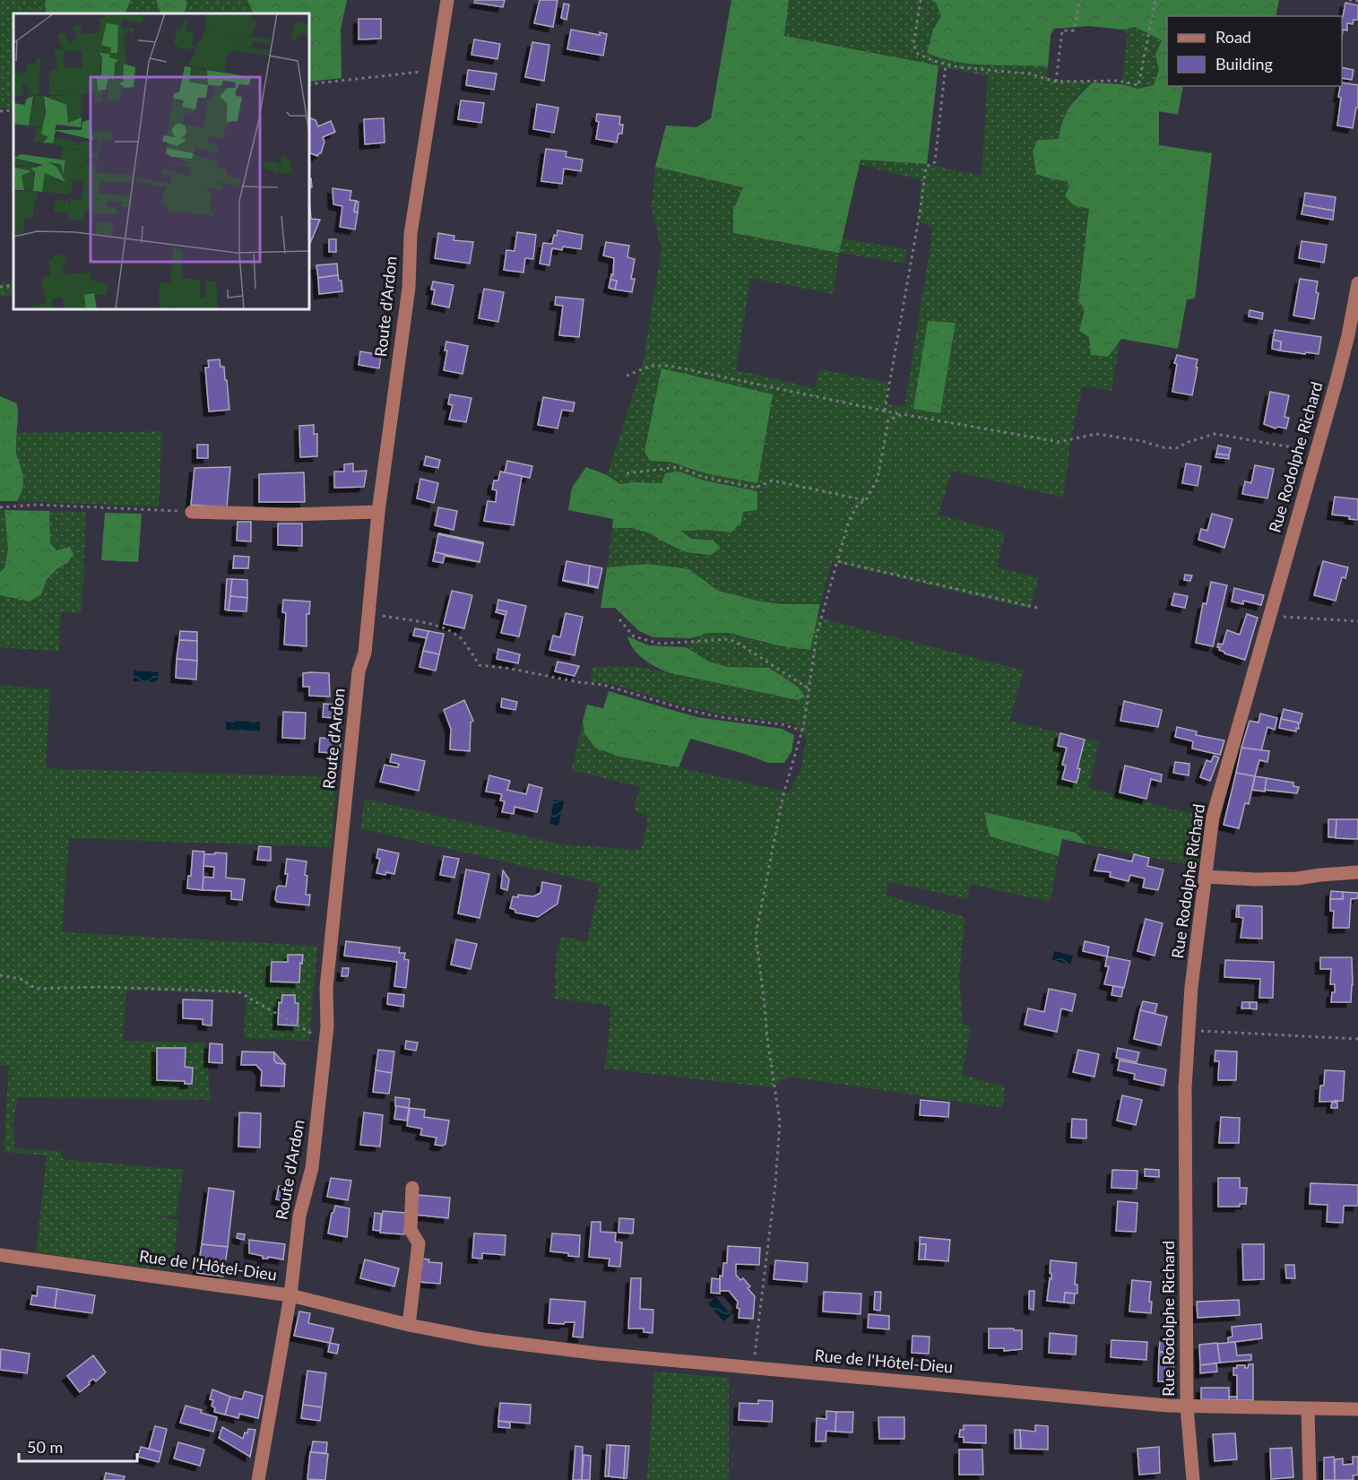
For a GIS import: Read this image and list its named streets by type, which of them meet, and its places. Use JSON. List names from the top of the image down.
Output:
{
  "streets": {
    "street": ["Route d'Ardon", "Rue Rodolphe Richard", "Rue de l'Hôtel-Dieu"]
  },
  "crossings": [
    ["Route d'Ardon", "Rue de l'Hôtel-Dieu"],
    ["Rue Rodolphe Richard", "Rue de l'Hôtel-Dieu"]
  ],
  "legend": ["Road", "Building"],
  "scale_bar": "50 m"
}
